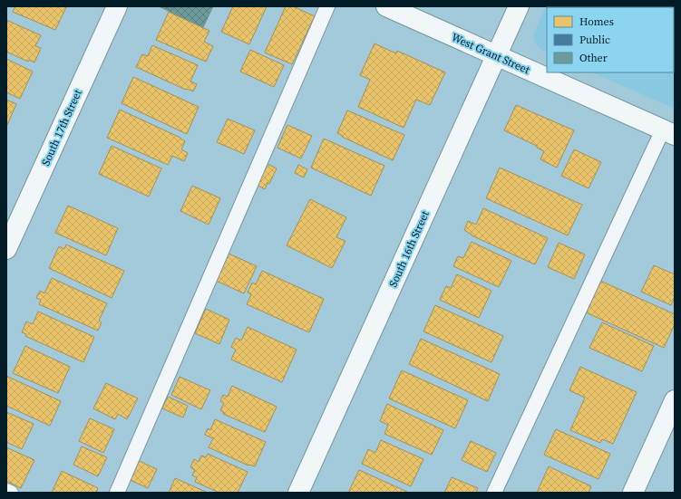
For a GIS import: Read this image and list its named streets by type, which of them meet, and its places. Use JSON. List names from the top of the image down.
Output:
{
  "streets": {
    "street": ["West Grant Street", "South 17th Street", "South 16th Street"]
  },
  "crossings": [
    ["West Grant Street", "South 16th Street"]
  ],
  "legend": ["Homes", "Public", "Other"]
}
